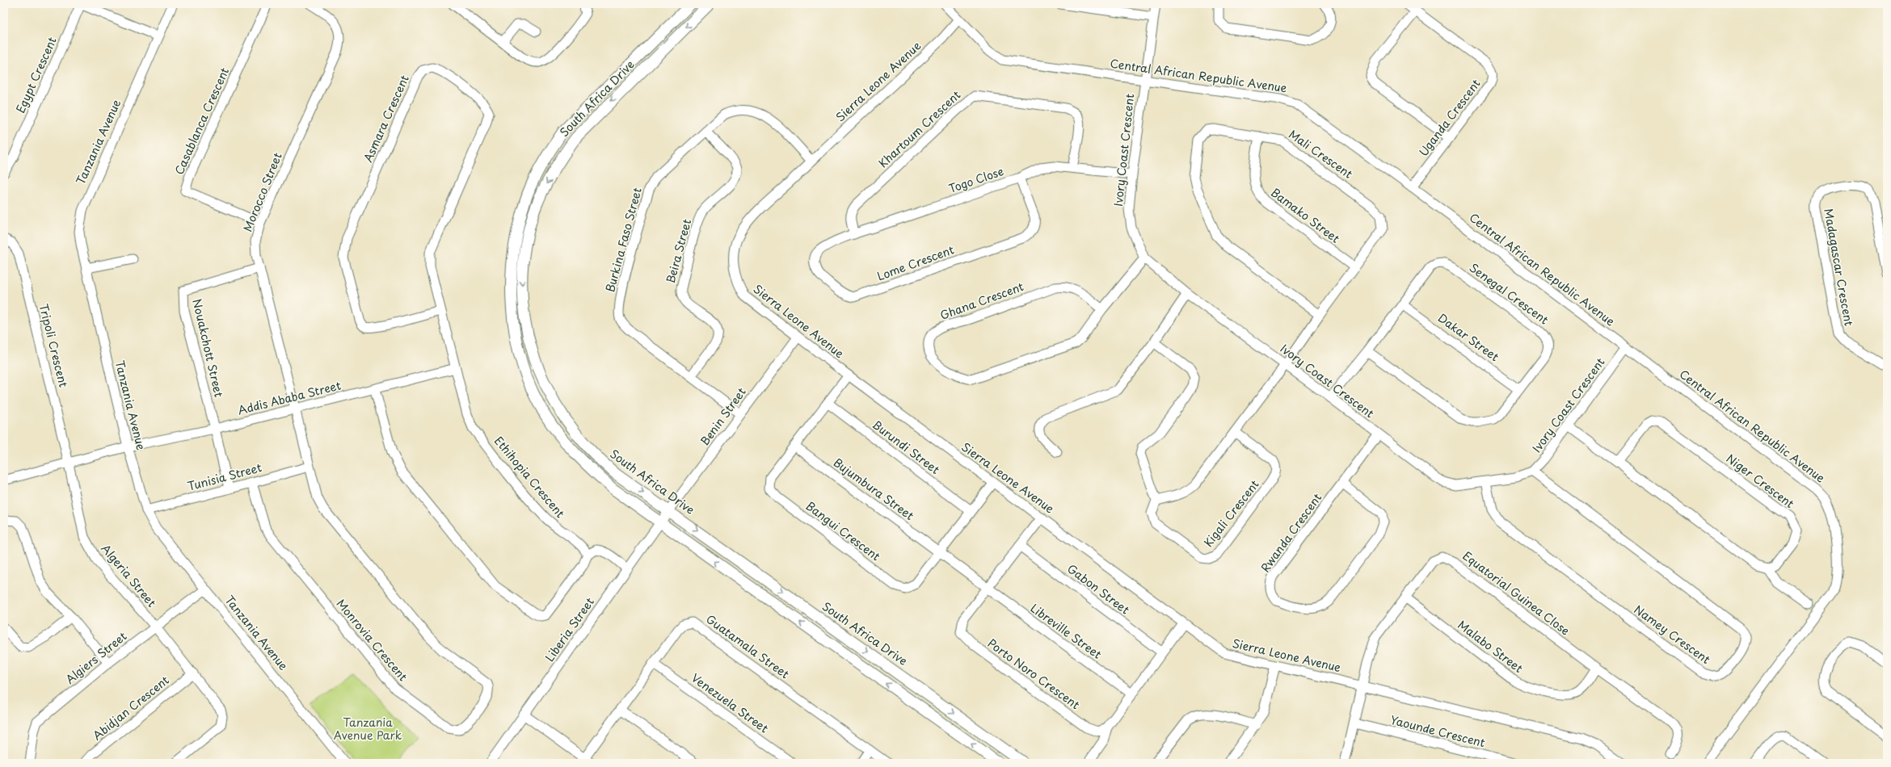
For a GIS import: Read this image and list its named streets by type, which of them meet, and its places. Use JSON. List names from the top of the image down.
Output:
{
  "streets": {
    "street": [
      "Egypt Crescent",
      "Central African Republic Avenue",
      "Sierra Leone Avenue",
      "South Africa Drive",
      "Uganda Crescent",
      "Asmara Crescent",
      "Casablanca Crescent",
      "Khartoum Crescent",
      "Tanzania Avenue",
      "Ivory Coast Crescent",
      "Mali Crescent",
      "Togo Close",
      "Morocco Street",
      "Bamako Street",
      "Burkina Faso Street",
      "Beira Street",
      "Lome Crescent",
      "Madagascar Crescent",
      "Senegal Crescent",
      "Ghana Crescent",
      "Dakar Street",
      "Tripoli Crescent",
      "Nouakchott Street",
      "Addis Ababa Street",
      "Benin Street",
      "Burundi Street",
      "Tunisia Street",
      "Ethihopia Crescent",
      "Niger Crescent",
      "Bujumbura Street",
      "Kigali Crescent",
      "Bangui Crescent",
      "Rwanda Crescent",
      "Algeria Street",
      "Gabon Street",
      "Equatorial Guinea Close",
      "Liberia Street",
      "Libreville Street",
      "Namey Crescent",
      "Monrovia Crescent",
      "Guatamala Street",
      "Malabo Street",
      "Algiers Street",
      "Porto Noro Crescent",
      "Venezuela Street",
      "Abidjan Crescent",
      "Yaounde Crescent"
    ]
  },
  "crossings": [
    ["Central African Republic Avenue", "Sierra Leone Avenue"],
    ["Central African Republic Avenue", "Uganda Crescent"],
    ["Central African Republic Avenue", "Ivory Coast Crescent"],
    ["Sierra Leone Avenue", "Burkina Faso Street"],
    ["Sierra Leone Avenue", "Benin Street"],
    ["Sierra Leone Avenue", "Bangui Crescent"],
    ["Sierra Leone Avenue", "Equatorial Guinea Close"],
    ["Sierra Leone Avenue", "Porto Noro Crescent"],
    ["South Africa Drive", "Benin Street"],
    ["South Africa Drive", "Liberia Street"],
    ["Asmara Crescent", "Ethihopia Crescent"],
    ["Casablanca Crescent", "Morocco Street"],
    ["Khartoum Crescent", "Togo Close"],
    ["Khartoum Crescent", "Lome Crescent"],
    ["Tanzania Avenue", "Addis Ababa Street"],
    ["Tanzania Avenue", "Tunisia Street"],
    ["Tanzania Avenue", "Algiers Street"],
    ["Ivory Coast Crescent", "Mali Crescent"],
    ["Ivory Coast Crescent", "Togo Close"],
    ["Ivory Coast Crescent", "Senegal Crescent"],
    ["Ivory Coast Crescent", "Ghana Crescent"],
    ["Ivory Coast Crescent", "Rwanda Crescent"],
    ["Ivory Coast Crescent", "Namey Crescent"],
    ["Mali Crescent", "Bamako Street"],
    ["Togo Close", "Lome Crescent"],
    ["Morocco Street", "Nouakchott Street"],
    ["Morocco Street", "Addis Ababa Street"],
    ["Morocco Street", "Tunisia Street"],
    ["Morocco Street", "Monrovia Crescent"],
    ["Burkina Faso Street", "Beira Street"],
    ["Burkina Faso Street", "Benin Street"],
    ["Senegal Crescent", "Dakar Street"],
    ["Tripoli Crescent", "Addis Ababa Street"],
    ["Tripoli Crescent", "Algeria Street"],
    ["Nouakchott Street", "Addis Ababa Street"],
    ["Nouakchott Street", "Tunisia Street"],
    ["Addis Ababa Street", "Ethihopia Crescent"],
    ["Addis Ababa Street", "Algeria Street"],
    ["Benin Street", "Liberia Street"],
    ["Burundi Street", "Bangui Crescent"],
    ["Tunisia Street", "Monrovia Crescent"],
    ["Bujumbura Street", "Bangui Crescent"],
    ["Bujumbura Street", "Libreville Street"],
    ["Bujumbura Street", "Porto Noro Crescent"],
    ["Algeria Street", "Algiers Street"],
    ["Algeria Street", "Abidjan Crescent"],
    ["Gabon Street", "Porto Noro Crescent"],
    ["Equatorial Guinea Close", "Malabo Street"],
    ["Equatorial Guinea Close", "Yaounde Crescent"],
    ["Libreville Street", "Porto Noro Crescent"],
    ["Guatamala Street", "Venezuela Street"]
  ],
  "parks": ["Tanzania Avenue Park"]
}
